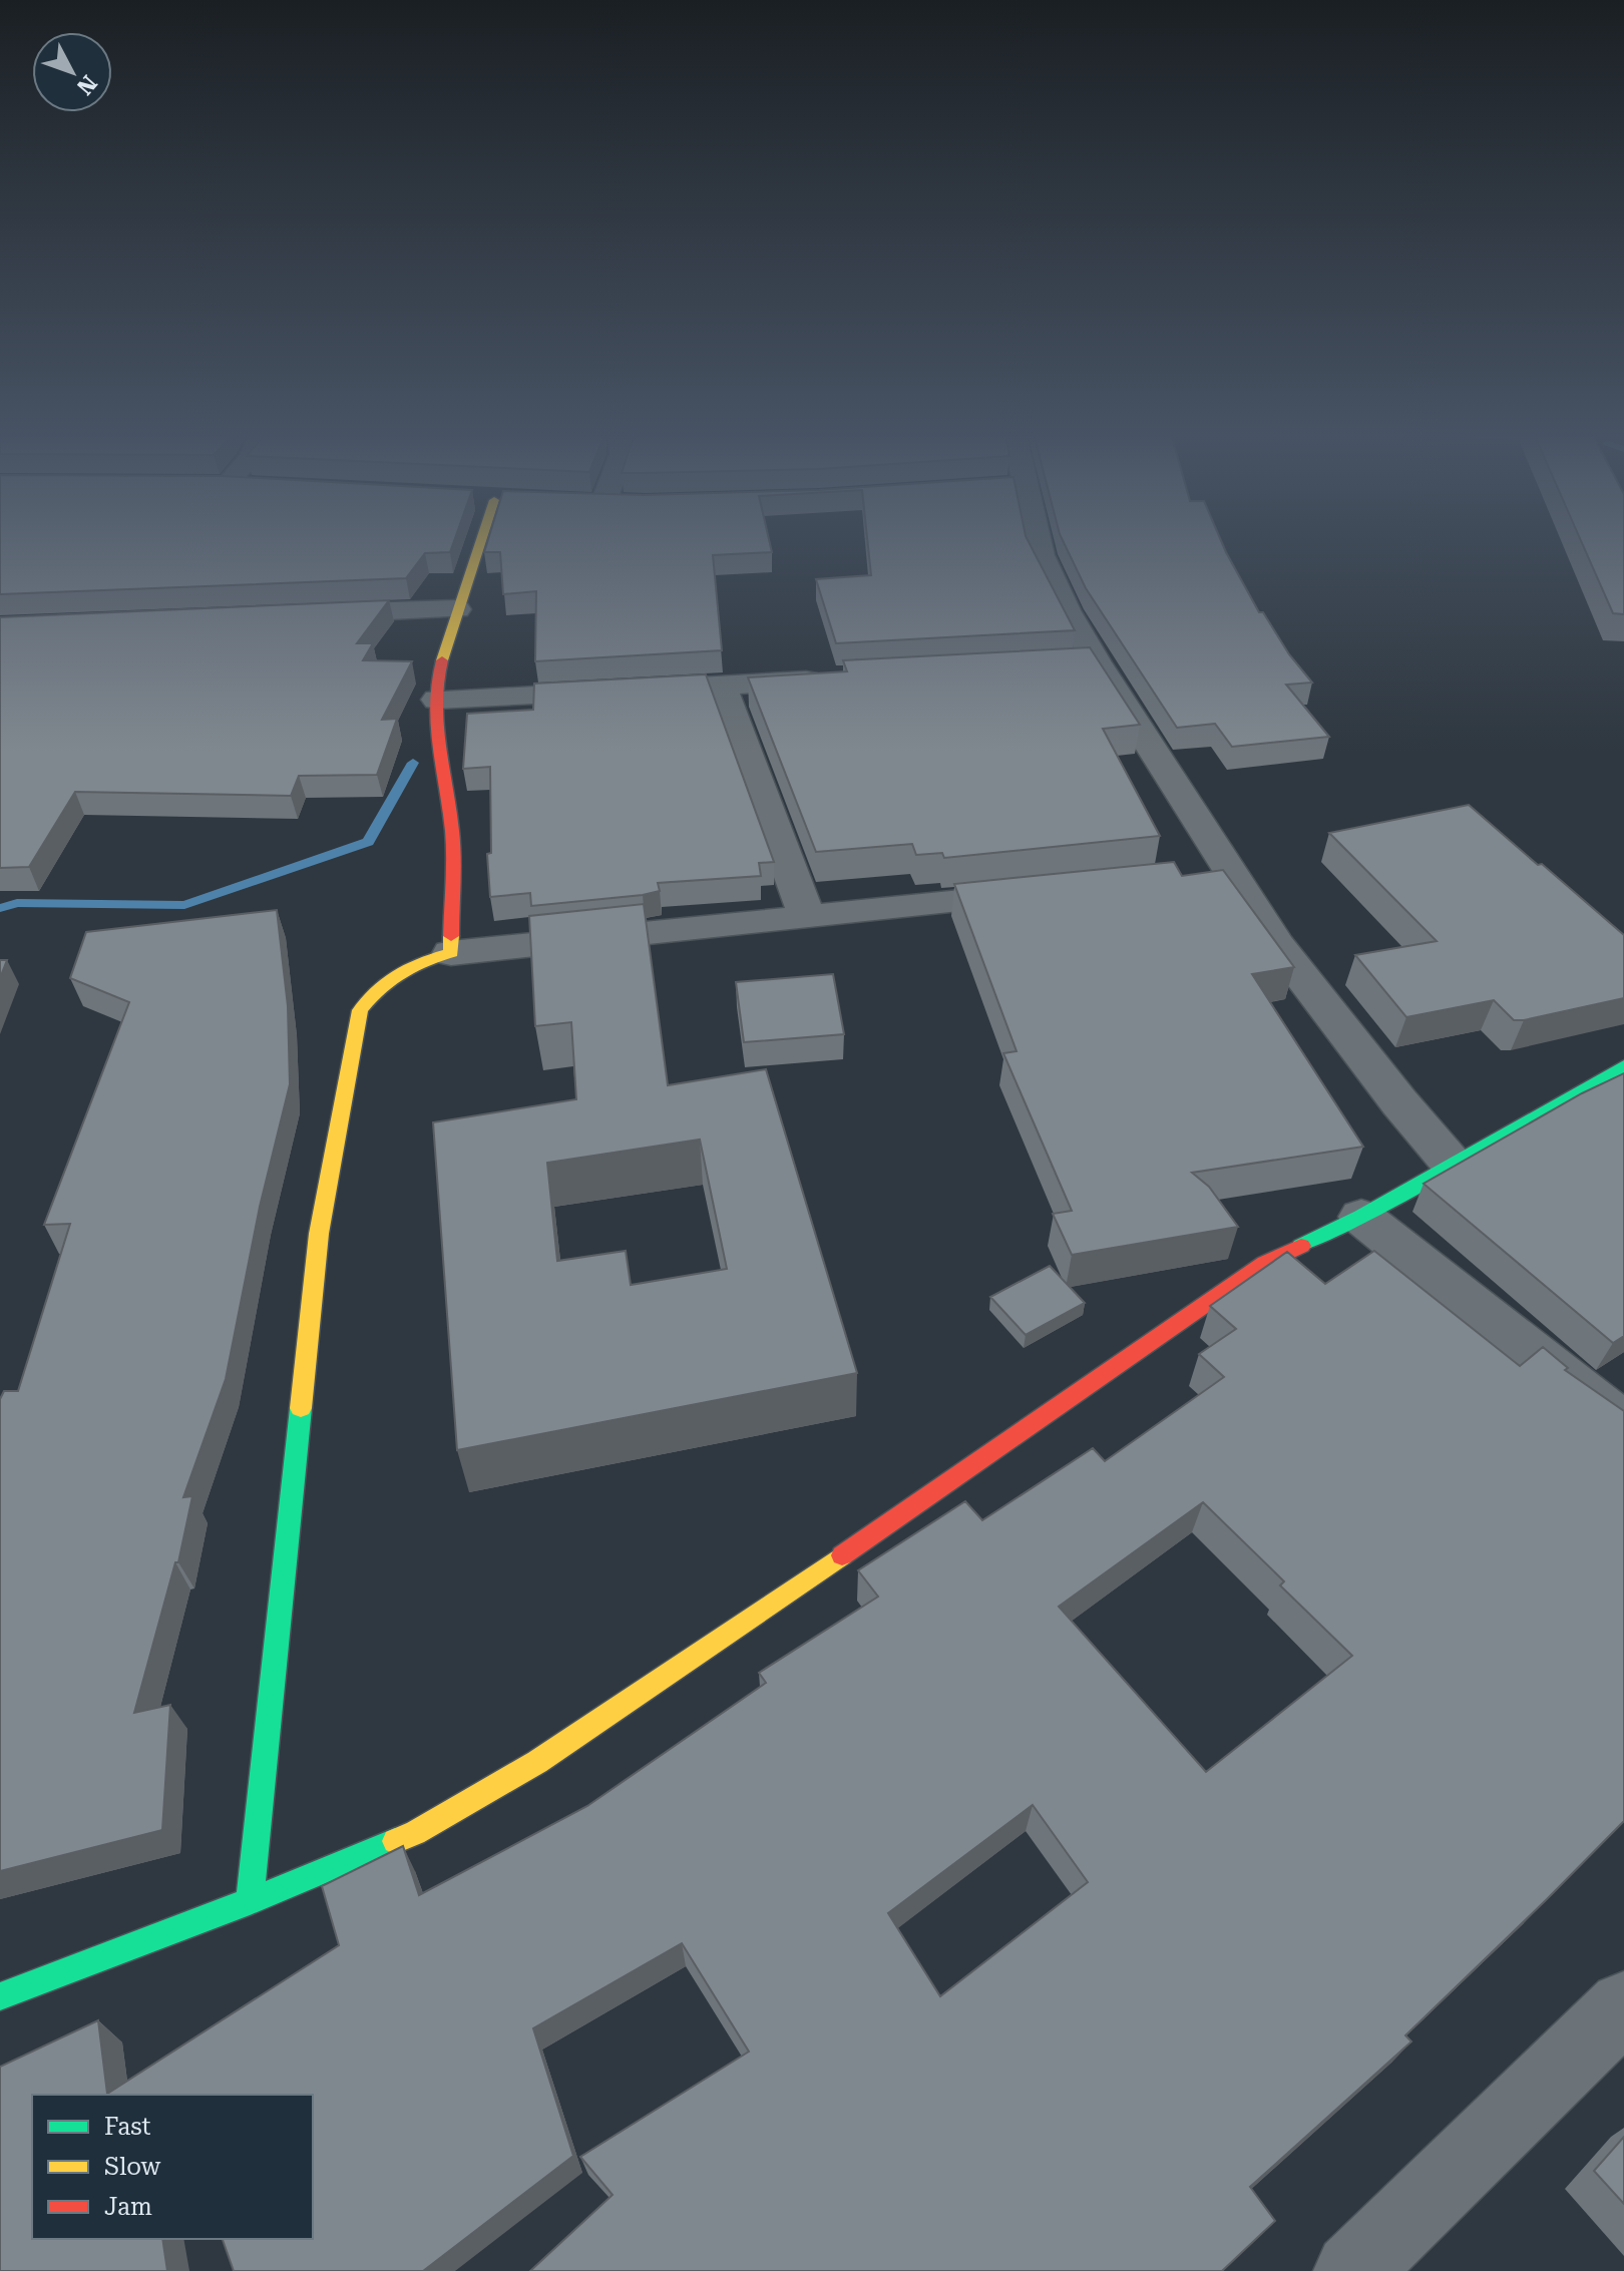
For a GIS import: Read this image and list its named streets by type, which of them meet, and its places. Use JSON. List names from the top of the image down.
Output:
{
  "legend": ["Fast", "Slow", "Jam"],
  "north": "bottom right"
}
